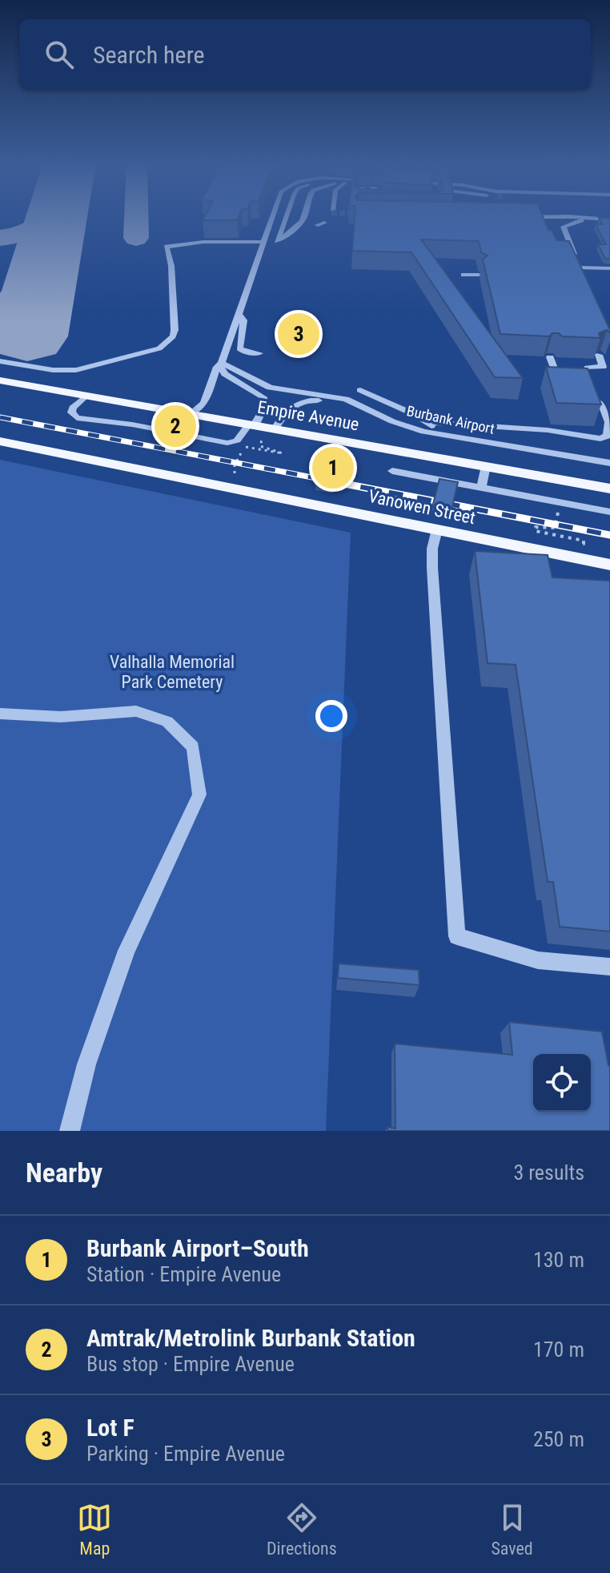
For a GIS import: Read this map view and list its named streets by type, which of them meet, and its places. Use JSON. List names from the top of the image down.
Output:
{
  "streets": {
    "main road": ["Empire Avenue", "Vanowen Street"],
    "lane": ["Burbank Airport"]
  },
  "parks": ["Valhalla Memorial Park Cemetery"],
  "page": {
    "search": "Search here",
    "pins": ["3", "2", "1"],
    "heading": ["Nearby", "3 results"],
    "list": [
      {
        "mark": "1",
        "name": "Burbank Airport–South",
        "note": "Station · Empire Avenue",
        "value": "130 m"
      },
      {
        "mark": "2",
        "name": "Amtrak/Metrolink Burbank Station",
        "note": "Bus stop · Empire Avenue",
        "value": "170 m"
      },
      {
        "mark": "3",
        "name": "Lot F",
        "note": "Parking · Empire Avenue",
        "value": "250 m"
      }
    ],
    "nav": ["Map", "Directions", "Saved"]
  }
}
